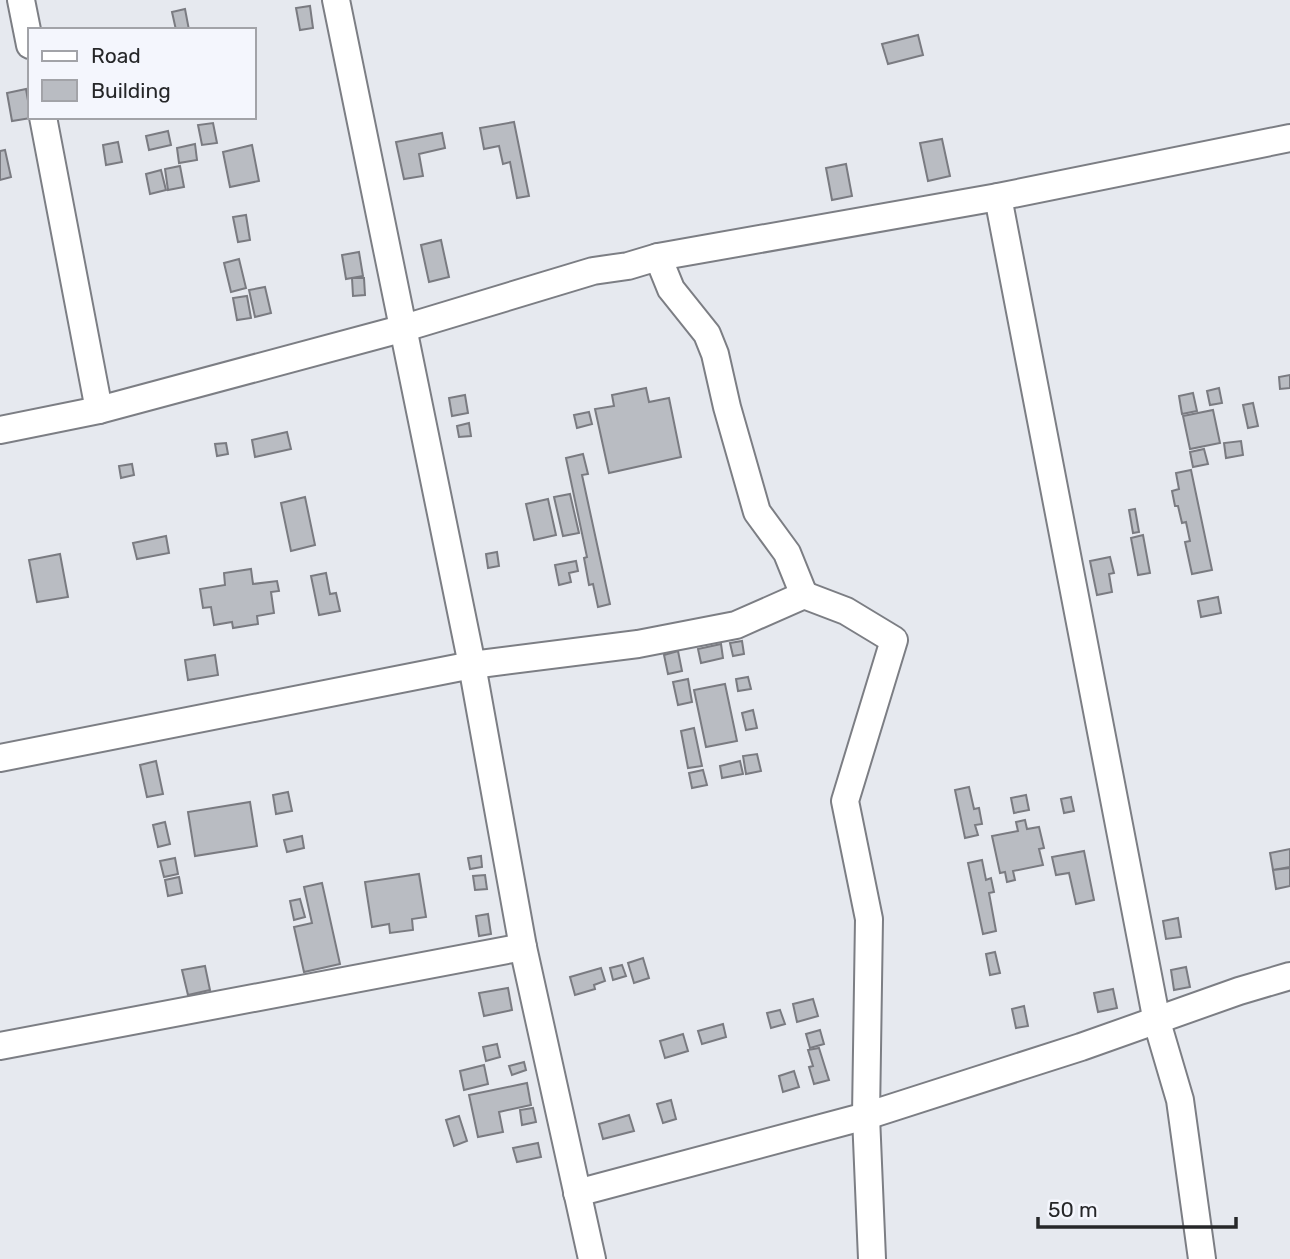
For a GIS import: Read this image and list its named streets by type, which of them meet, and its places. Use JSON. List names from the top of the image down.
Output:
{
  "legend": ["Road", "Building"],
  "scale_bar": "50 m"
}
